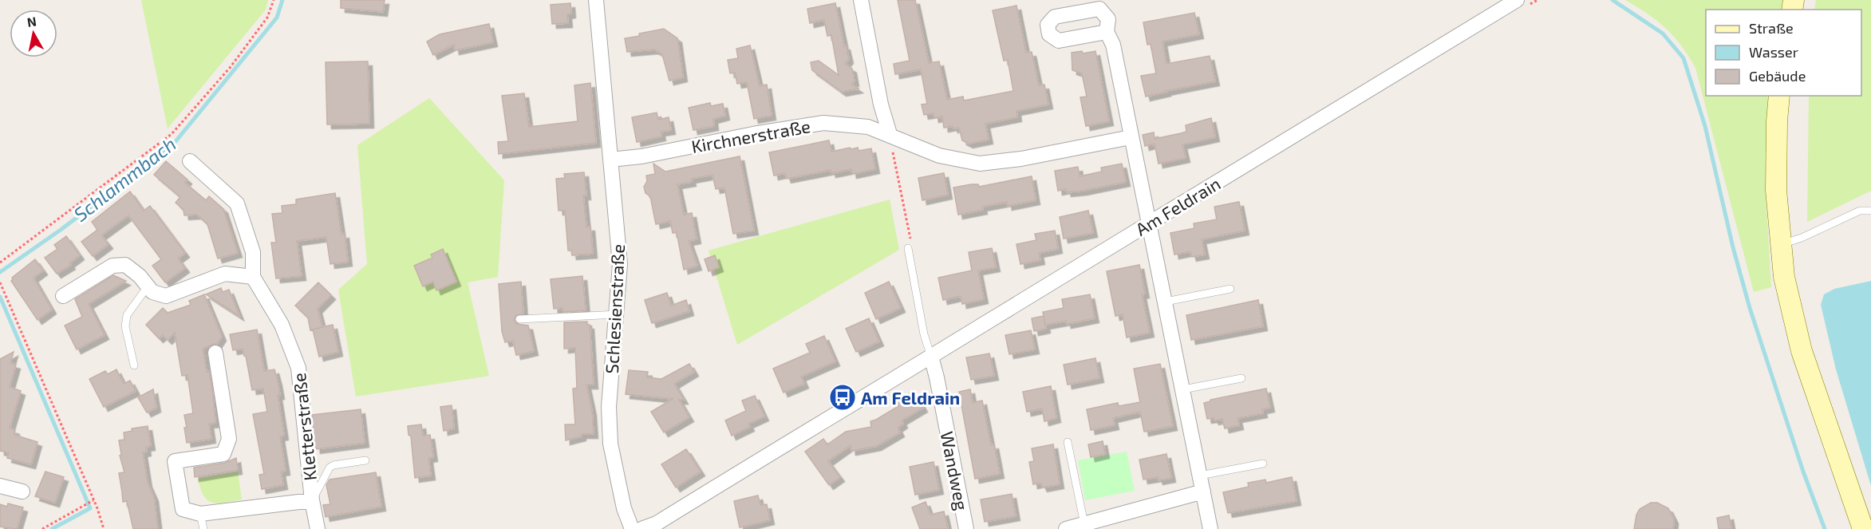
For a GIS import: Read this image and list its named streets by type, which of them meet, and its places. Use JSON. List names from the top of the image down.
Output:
{
  "streets": {
    "street": [
      "Kirchnerstraße",
      "Am Feldrain",
      "Schlesienstraße",
      "Kletterstraße",
      "Wandweg"
    ]
  },
  "crossings": [
    ["Kirchnerstraße", "Schlesienstraße"],
    ["Am Feldrain", "Wandweg"]
  ],
  "water": ["Schlammbach"],
  "places": {
    "bus stop": ["Am Feldrain"]
  },
  "legend": ["Straße", "Wasser", "Gebäude"],
  "north": "top"
}
